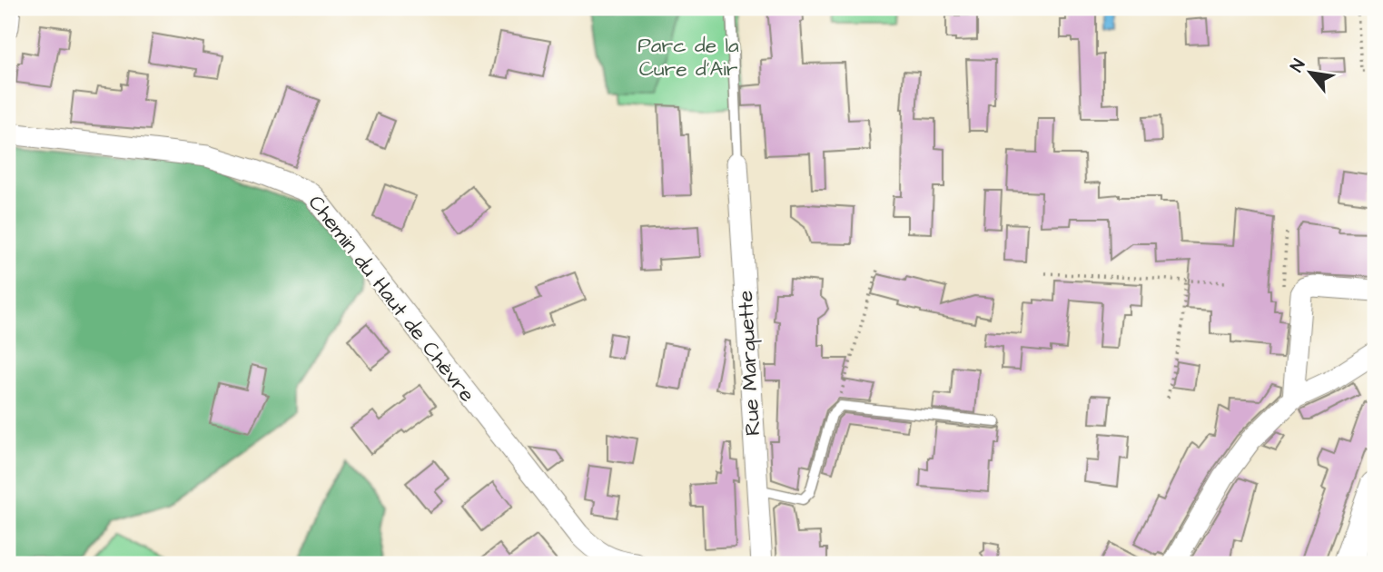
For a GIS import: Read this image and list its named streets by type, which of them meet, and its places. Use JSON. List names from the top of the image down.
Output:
{
  "streets": {
    "street": ["Chemin du Haut de Chèvre", "Rue Marquette"]
  },
  "parks": ["Parc de la Cure d'Air"],
  "north": "top left"
}
